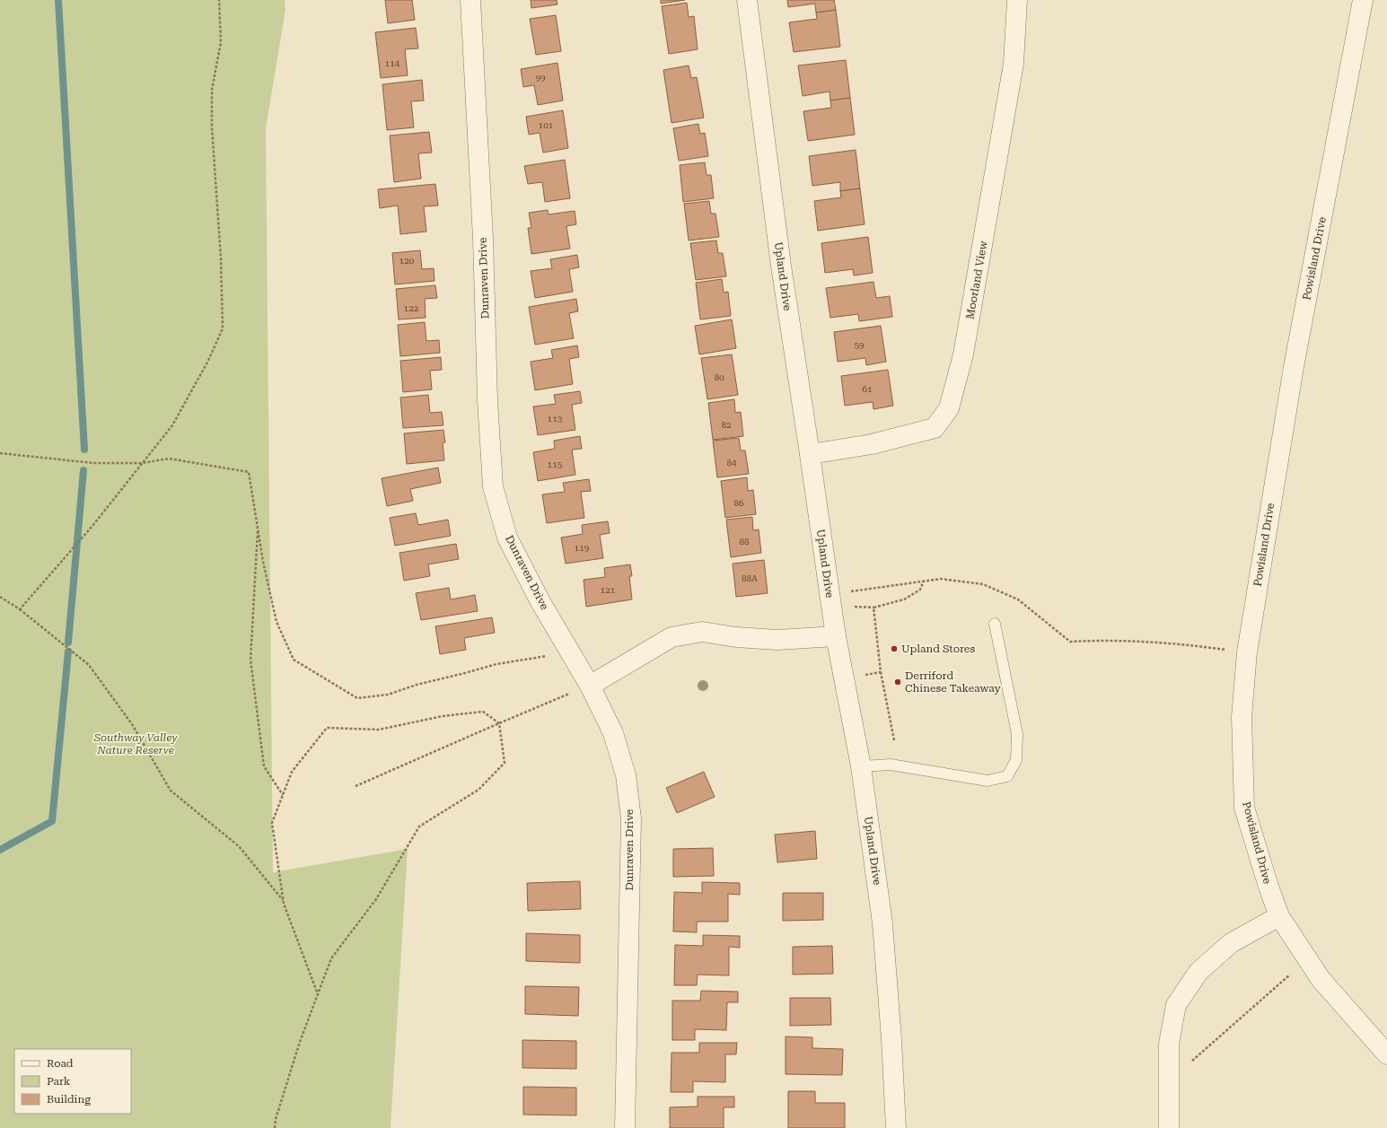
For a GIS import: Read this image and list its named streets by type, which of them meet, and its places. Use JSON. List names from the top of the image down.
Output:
{
  "streets": {
    "street": [
      "Powisland Drive",
      "Upland Drive",
      "Dunraven Drive",
      "Moorland View"
    ]
  },
  "crossings": [
    ["Upland Drive", "Moorland View"]
  ],
  "parks": ["Southway Valley Nature Reserve"],
  "places": ["Upland Stores", "Derriford Chinese Takeaway"],
  "house_numbers": [
    "114",
    "99",
    "101",
    "120",
    "122",
    "59",
    "80",
    "61",
    "113",
    "82",
    "84",
    "115",
    "86",
    "88",
    "119",
    "88A",
    "121"
  ],
  "legend": ["Road", "Park", "Building"]
}
